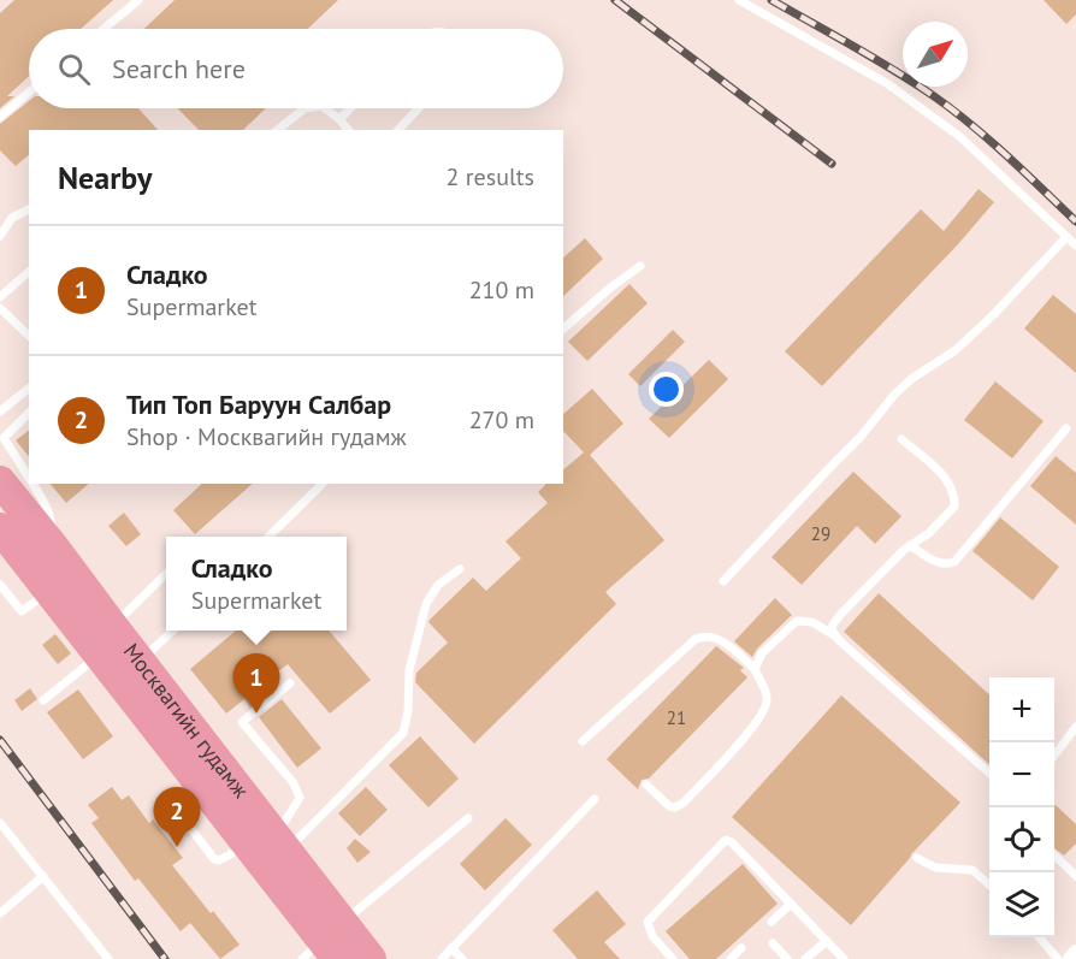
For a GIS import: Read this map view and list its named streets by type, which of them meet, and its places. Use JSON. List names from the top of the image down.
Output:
{
  "streets": {
    "highway": ["Москвагийн гудамж"]
  },
  "house_numbers": ["29", "21"],
  "north": "top right",
  "page": {
    "search": "Search here",
    "heading": ["Nearby", "2 results"],
    "list": [
      {
        "mark": "1",
        "name": "Сладко",
        "note": "Supermarket",
        "value": "210 m"
      },
      {
        "mark": "2",
        "name": "Тип Топ Баруун Салбар",
        "note": "Shop · Москвагийн гудамж",
        "value": "270 m"
      }
    ],
    "popup": ["Сладко", "Supermarket"],
    "pins": ["1", "2"],
    "map_buttons": ["+", "−"]
  }
}
